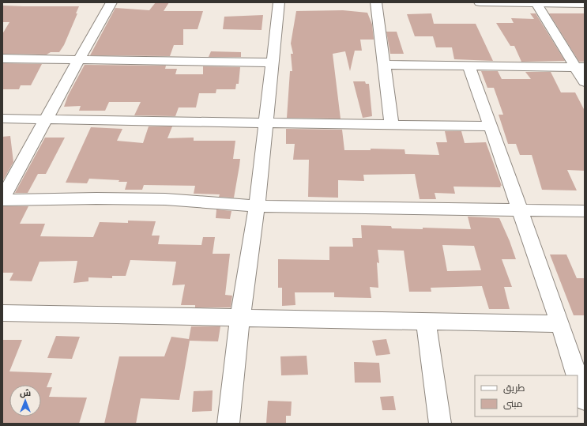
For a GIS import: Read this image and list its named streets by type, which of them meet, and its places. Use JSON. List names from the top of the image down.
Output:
{
  "legend": ["طريق", "مبنى"],
  "north": "top"
}
